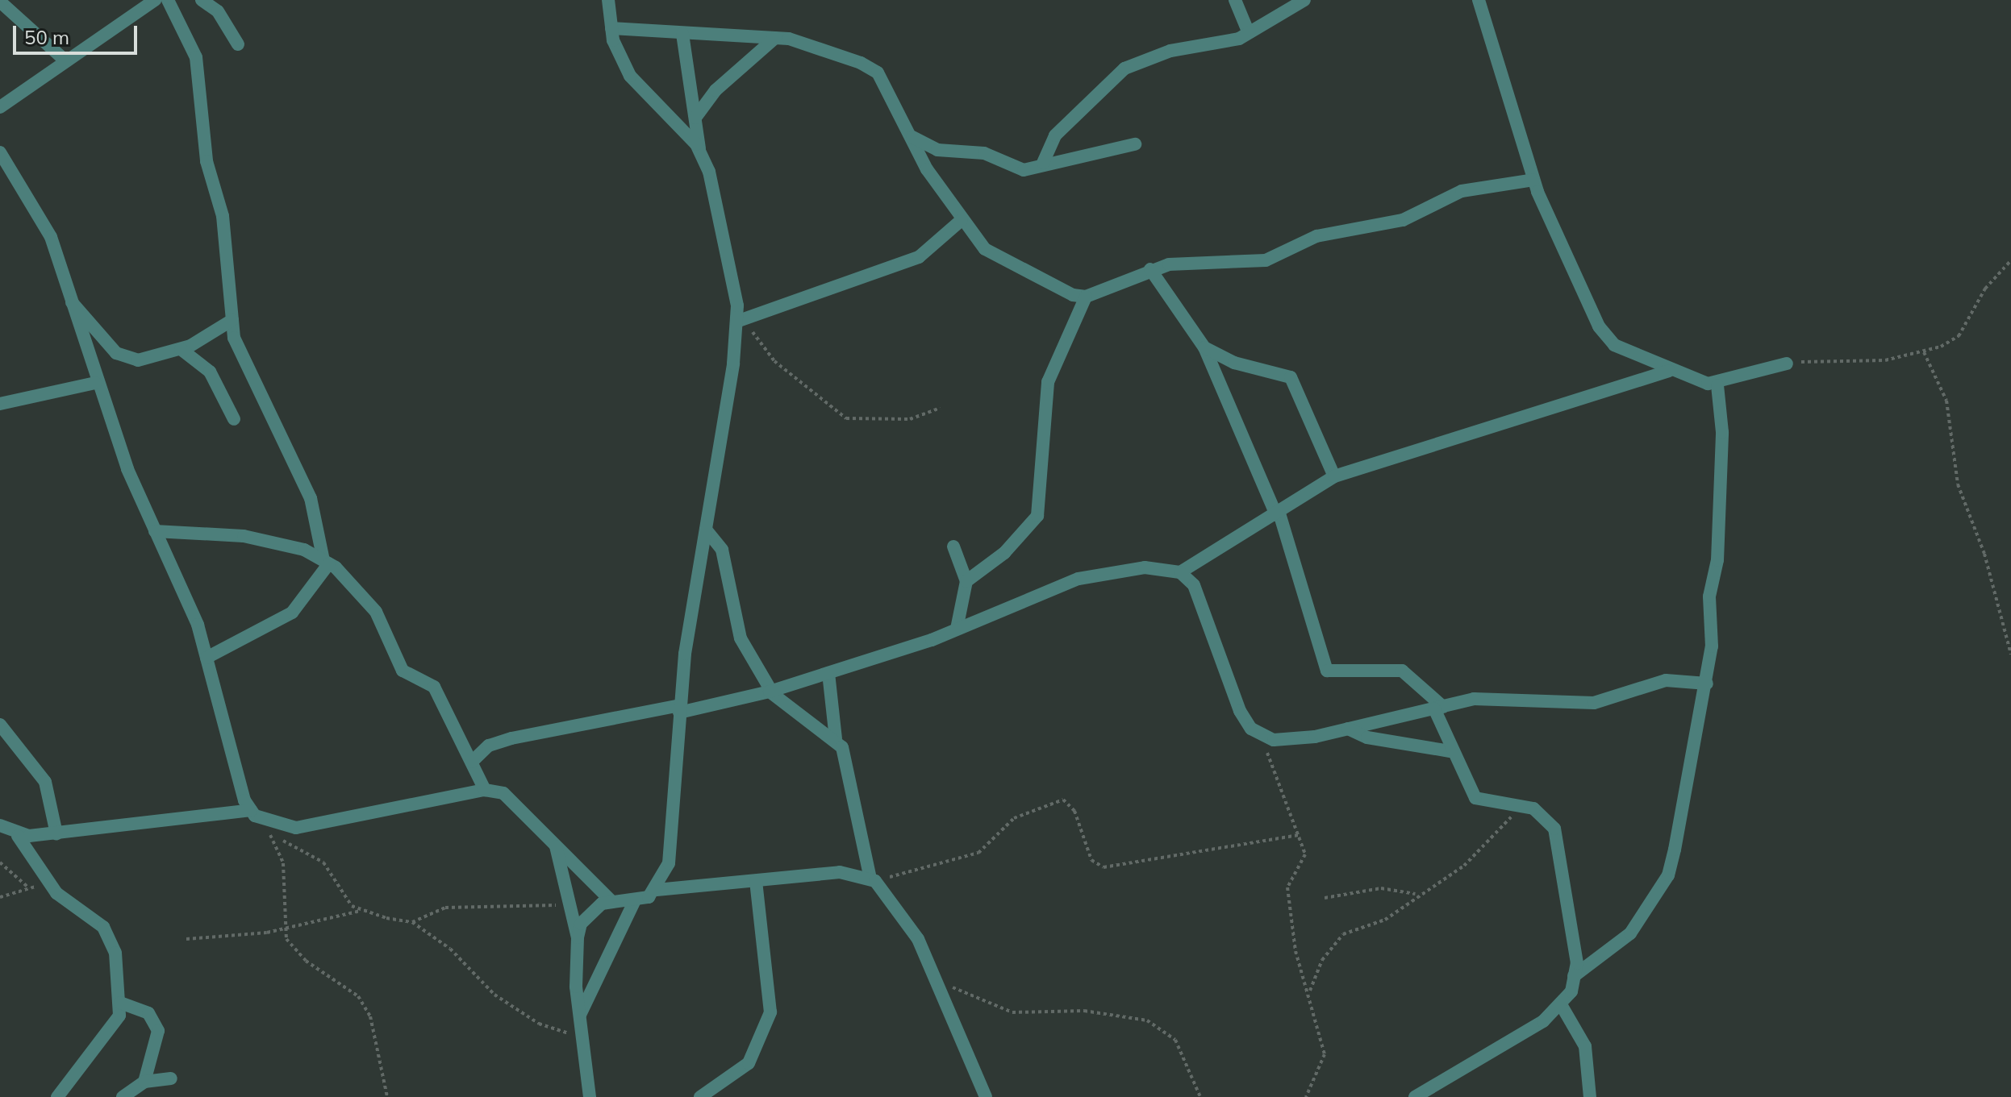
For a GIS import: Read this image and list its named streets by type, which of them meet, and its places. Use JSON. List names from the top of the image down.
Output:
{
  "scale_bar": "50 m"
}
